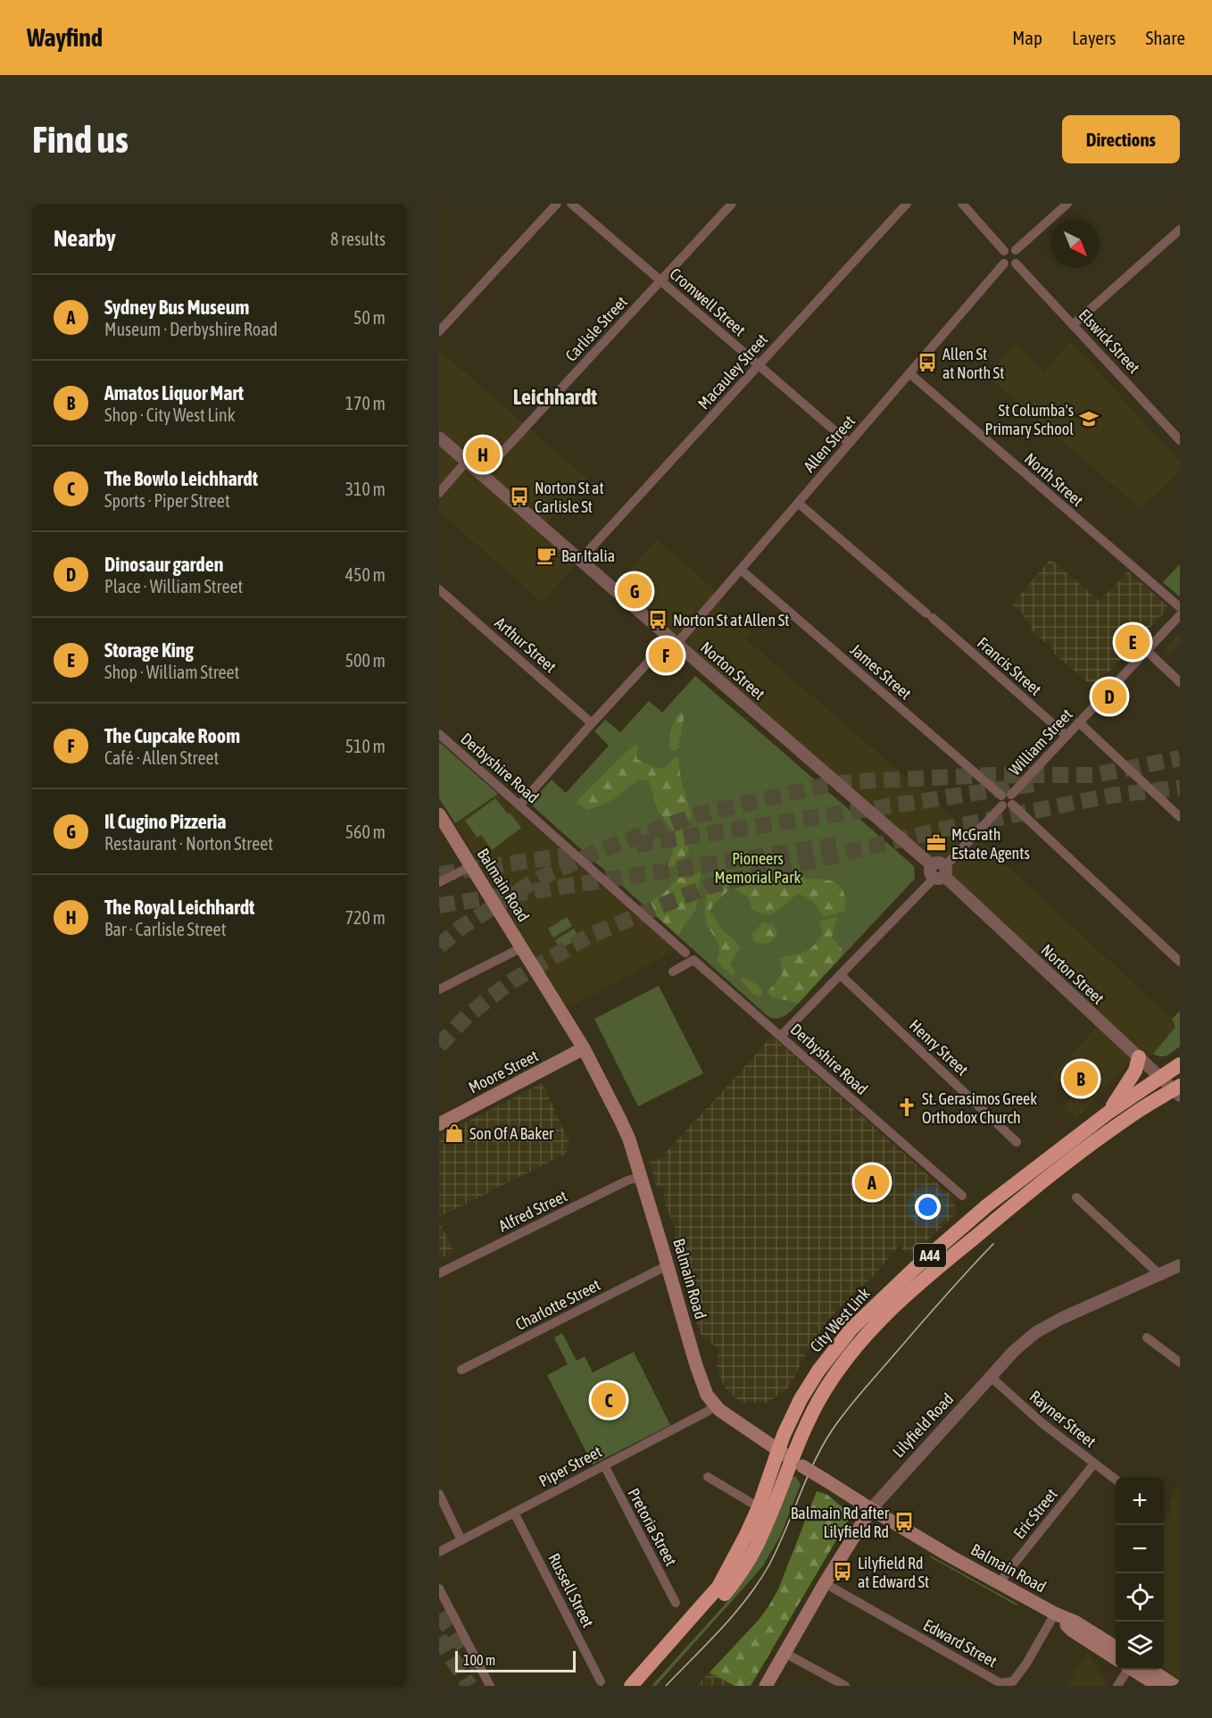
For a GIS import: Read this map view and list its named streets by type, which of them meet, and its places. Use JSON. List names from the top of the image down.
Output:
{
  "streets": {
    "highway": ["A44", "City West Link"],
    "main road": ["Balmain Road", "Moore Street", "Lilyfield Road"],
    "street": [
      "Cromwell Street",
      "Carlisle Street",
      "Elswick Street",
      "Macauley Street",
      "Allen Street",
      "North Street",
      "Arthur Street",
      "Francis Street",
      "Norton Street",
      "James Street",
      "William Street",
      "Derbyshire Road",
      "Henry Street",
      "Alfred Street",
      "Charlotte Street",
      "Rayner Street",
      "Piper Street",
      "Eric Street",
      "Pretoria Street",
      "Russell Street",
      "Edward Street"
    ]
  },
  "crossings": [
    ["Cromwell Street", "Carlisle Street"],
    ["Cromwell Street", "Macauley Street"],
    ["Cromwell Street", "Allen Street"],
    ["Carlisle Street", "Norton Street"],
    ["Elswick Street", "Allen Street"],
    ["Macauley Street", "Norton Street"],
    ["Allen Street", "North Street"],
    ["Allen Street", "Francis Street"],
    ["Allen Street", "Norton Street"],
    ["Allen Street", "James Street"],
    ["Francis Street", "William Street"],
    ["Norton Street", "William Street"],
    ["Norton Street", "City West Link"],
    ["James Street", "William Street"],
    ["William Street", "Derbyshire Road"],
    ["William Street", "Henry Street"],
    ["Balmain Road", "Moore Street"],
    ["Balmain Road", "Alfred Street"],
    ["Balmain Road", "Charlotte Street"],
    ["Balmain Road", "City West Link"],
    ["Balmain Road", "Lilyfield Road"],
    ["Balmain Road", "Piper Street"],
    ["Balmain Road", "Eric Street"],
    ["Balmain Road", "Edward Street"],
    ["Rayner Street", "Lilyfield Road"],
    ["Rayner Street", "Eric Street"],
    ["Lilyfield Road", "Edward Street"],
    ["Piper Street", "Pretoria Street"],
    ["Piper Street", "Russell Street"]
  ],
  "districts": ["Leichhardt"],
  "parks": ["Pioneers Memorial Park"],
  "places": {
    "bus stop": [
      "Allen St at North St",
      "Norton St at Carlisle St",
      "Norton St at Allen St",
      "Balmain Rd after Lilyfield Rd",
      "Lilyfield Rd at Edward St"
    ],
    "school or university": ["St Columba's Primary School"],
    "cafe": ["Bar Italia"],
    "office": ["McGrath Estate Agents"],
    "church": ["St. Gerasimos Greek Orthodox Church"],
    "shop": ["Son Of A Baker"]
  },
  "scale_bar": "100 m",
  "north": "bottom right",
  "page": {
    "header": "Wayfind",
    "nav": ["Map", "Layers", "Share"],
    "buttons": "Directions",
    "title": "Find us",
    "heading": ["Nearby", "8 results"],
    "list": [
      {
        "mark": "A",
        "name": "Sydney Bus Museum",
        "note": "Museum · Derbyshire Road",
        "value": "50 m"
      },
      {
        "mark": "B",
        "name": "Amatos Liquor Mart",
        "note": "Shop · City West Link",
        "value": "170 m"
      },
      {
        "mark": "C",
        "name": "The Bowlo Leichhardt",
        "note": "Sports · Piper Street",
        "value": "310 m"
      },
      {
        "mark": "D",
        "name": "Dinosaur garden",
        "note": "Place · William Street",
        "value": "450 m"
      },
      {
        "mark": "E",
        "name": "Storage King",
        "note": "Shop · William Street",
        "value": "500 m"
      },
      {
        "mark": "F",
        "name": "The Cupcake Room",
        "note": "Café · Allen Street",
        "value": "510 m"
      },
      {
        "mark": "G",
        "name": "Il Cugino Pizzeria",
        "note": "Restaurant · Norton Street",
        "value": "560 m"
      },
      {
        "mark": "H",
        "name": "The Royal Leichhardt",
        "note": "Bar · Carlisle Street",
        "value": "720 m"
      }
    ],
    "pins": [
      "H",
      "G",
      "E",
      "F",
      "D",
      "B",
      "A",
      "C"
    ],
    "map_buttons": ["+", "−"],
    "scale": "100 m"
  }
}
